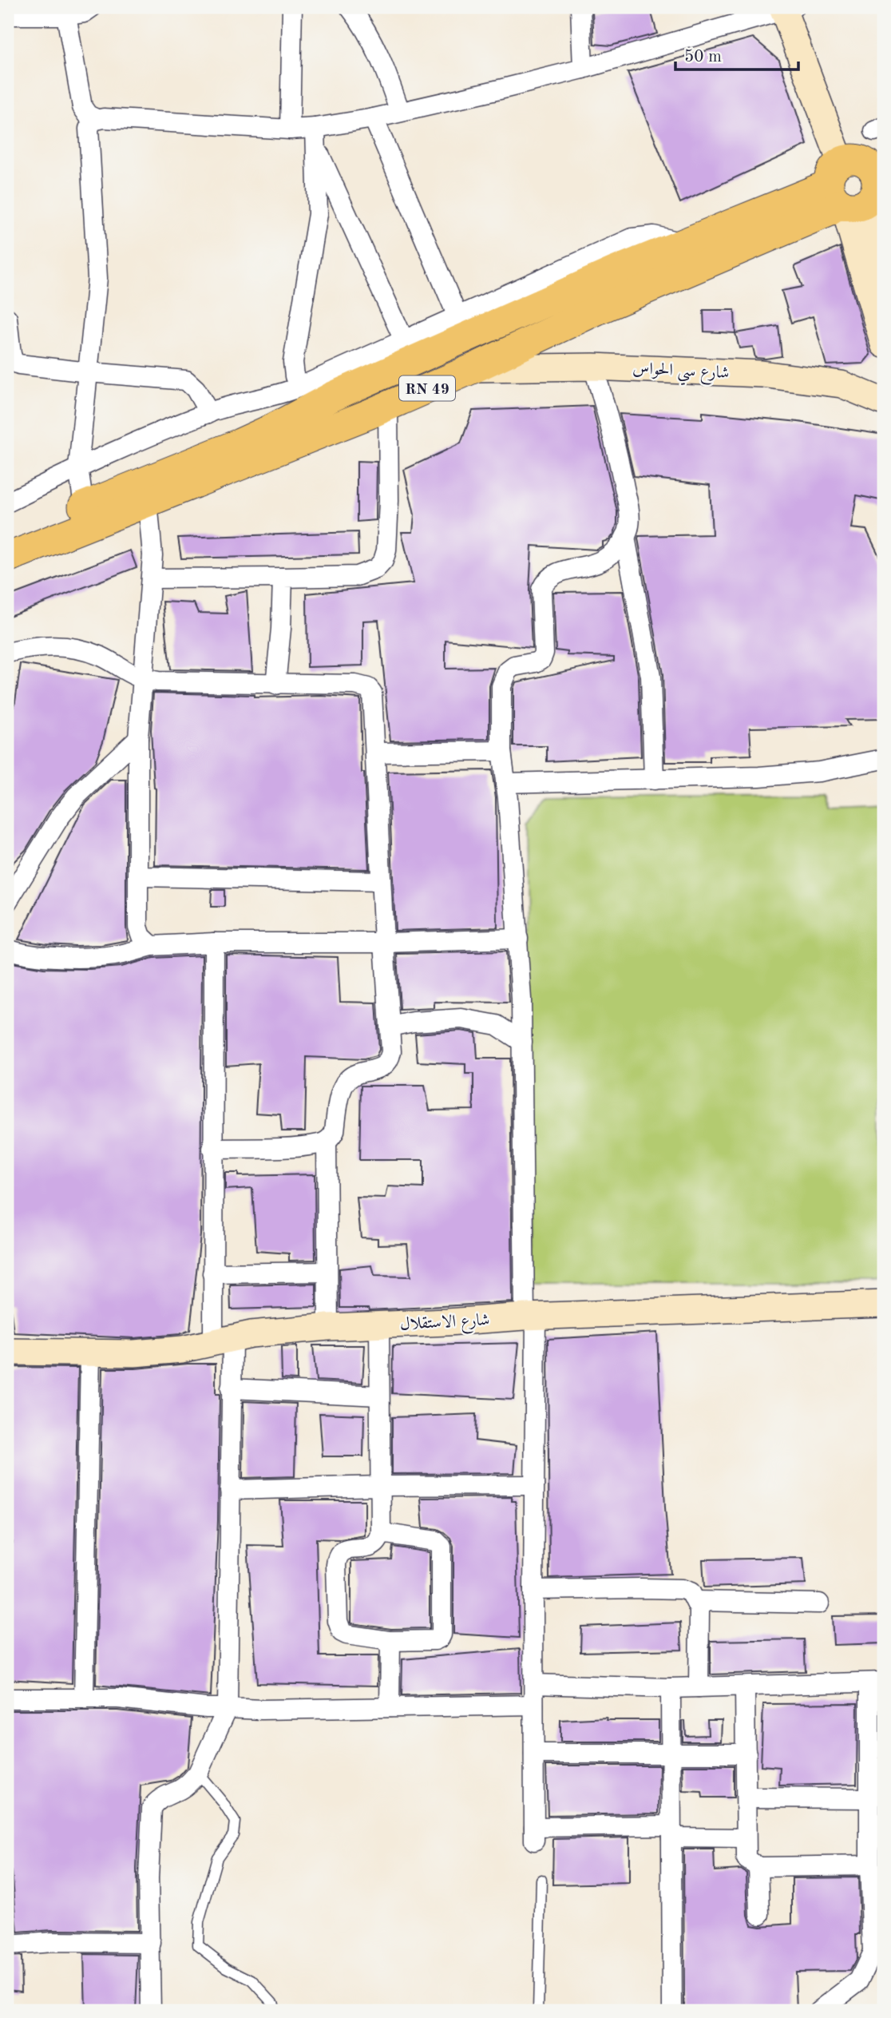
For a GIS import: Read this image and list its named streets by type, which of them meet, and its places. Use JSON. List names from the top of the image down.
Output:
{
  "streets": {
    "main road": ["RN 49"],
    "street": ["شارع سي الحواس", "شارع الاستقلال"]
  },
  "crossings": [
    ["شارع سي الحواس", "RN 49"]
  ],
  "scale_bar": "50 m"
}
